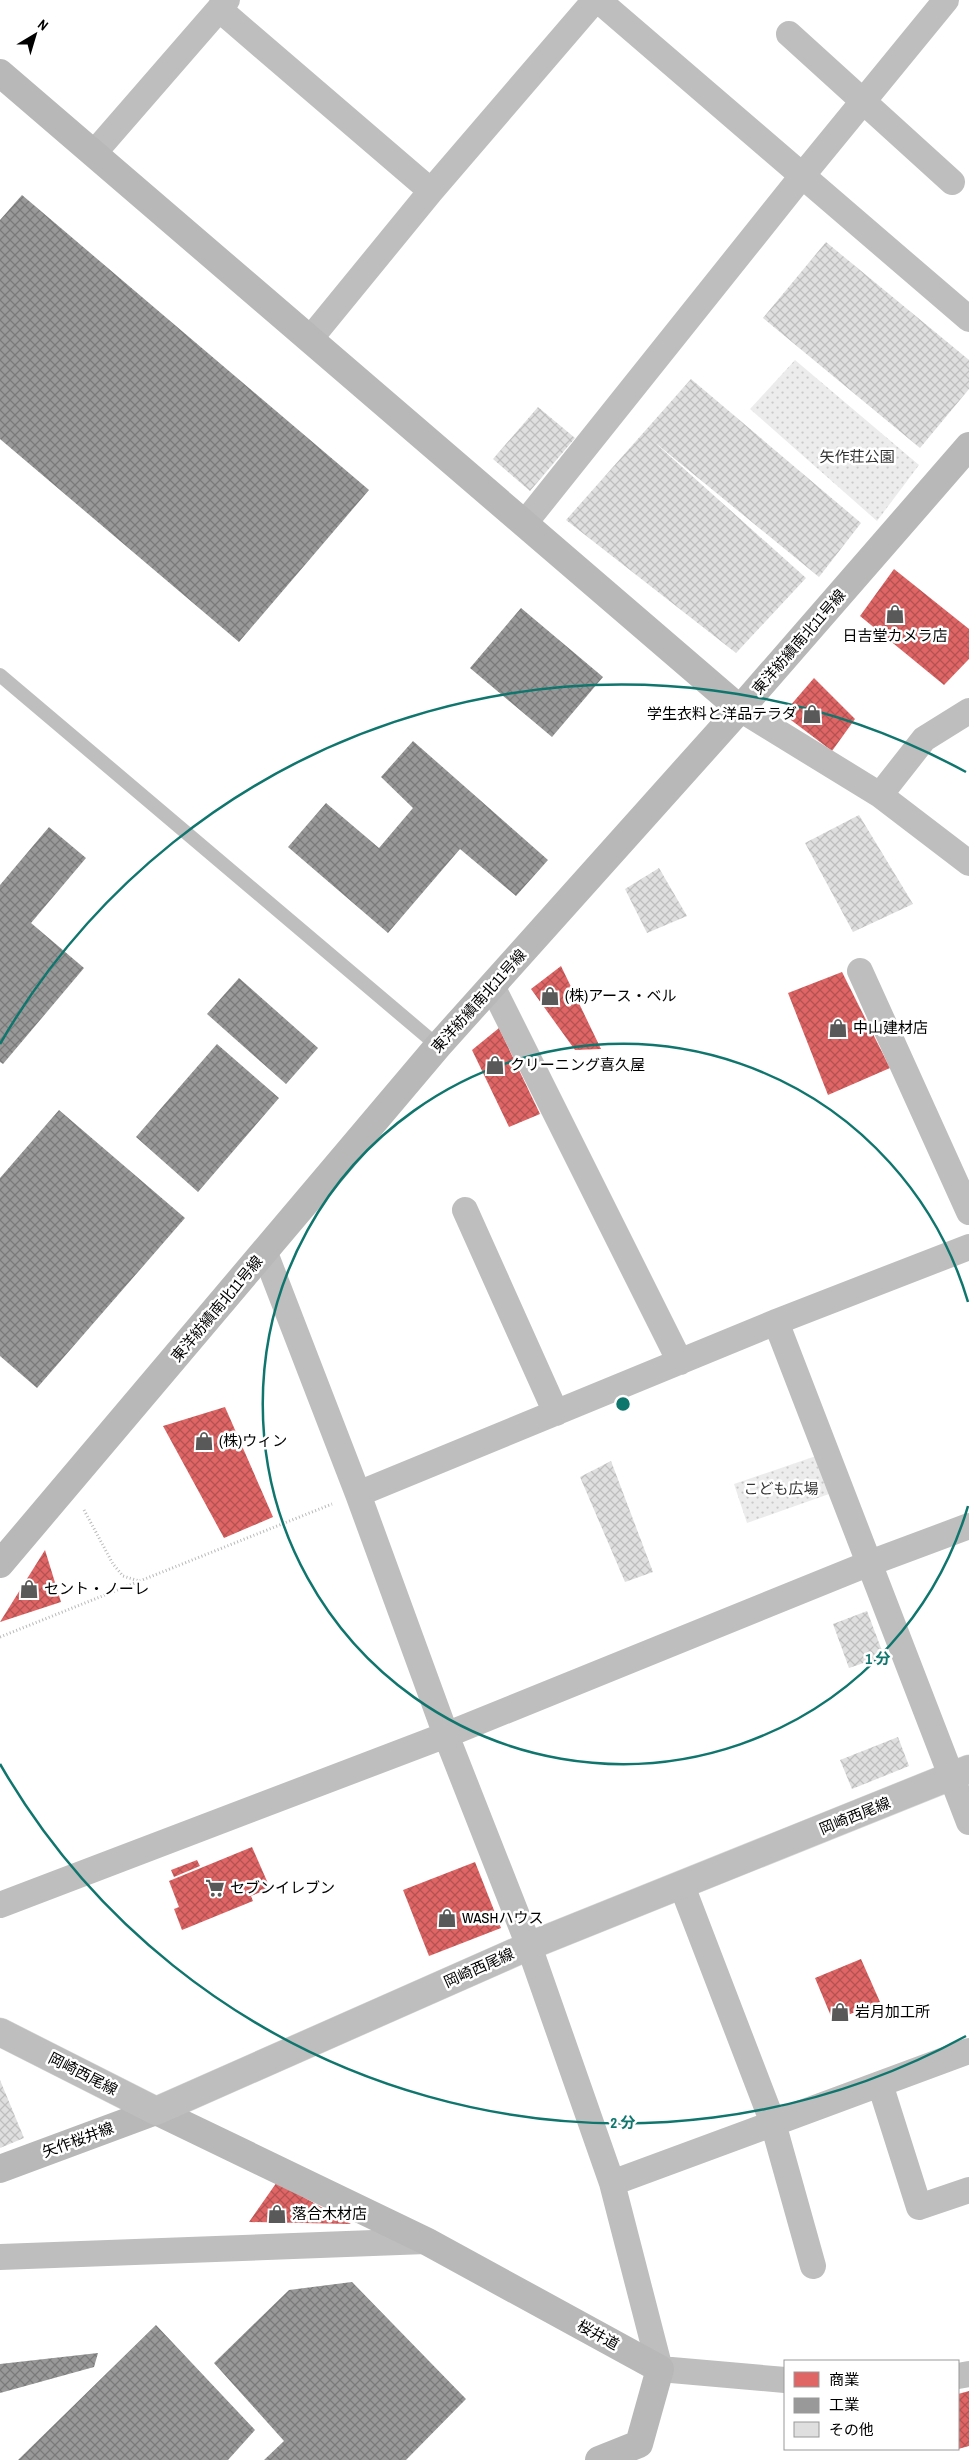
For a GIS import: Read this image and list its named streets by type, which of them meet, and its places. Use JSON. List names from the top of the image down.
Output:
{
  "streets": {
    "main road": ["岡崎西尾線"],
    "street": ["東洋紡績南北11号線", "矢作桜井線", "桜井道"]
  },
  "crossings": [
    ["岡崎西尾線", "矢作桜井線"],
    ["岡崎西尾線", "桜井道"],
    ["矢作桜井線", "桜井道"]
  ],
  "parks": ["矢作荘公園", "こども広場"],
  "places": {
    "shop": [
      "日吉堂カメラ店",
      "学生衣料と洋品テラダ",
      "(株)アース・ベル",
      "中山建材店",
      "クリーニング喜久屋",
      "(株)ウィン",
      "セント・ノーレ",
      "WASHハウス",
      "岩月加工所",
      "落合木材店"
    ],
    "supermarket": ["セブンイレブン"]
  },
  "legend": ["商業", "工業", "その他"],
  "north": "top right",
  "rings": ["1 分", "2 分"]
}
